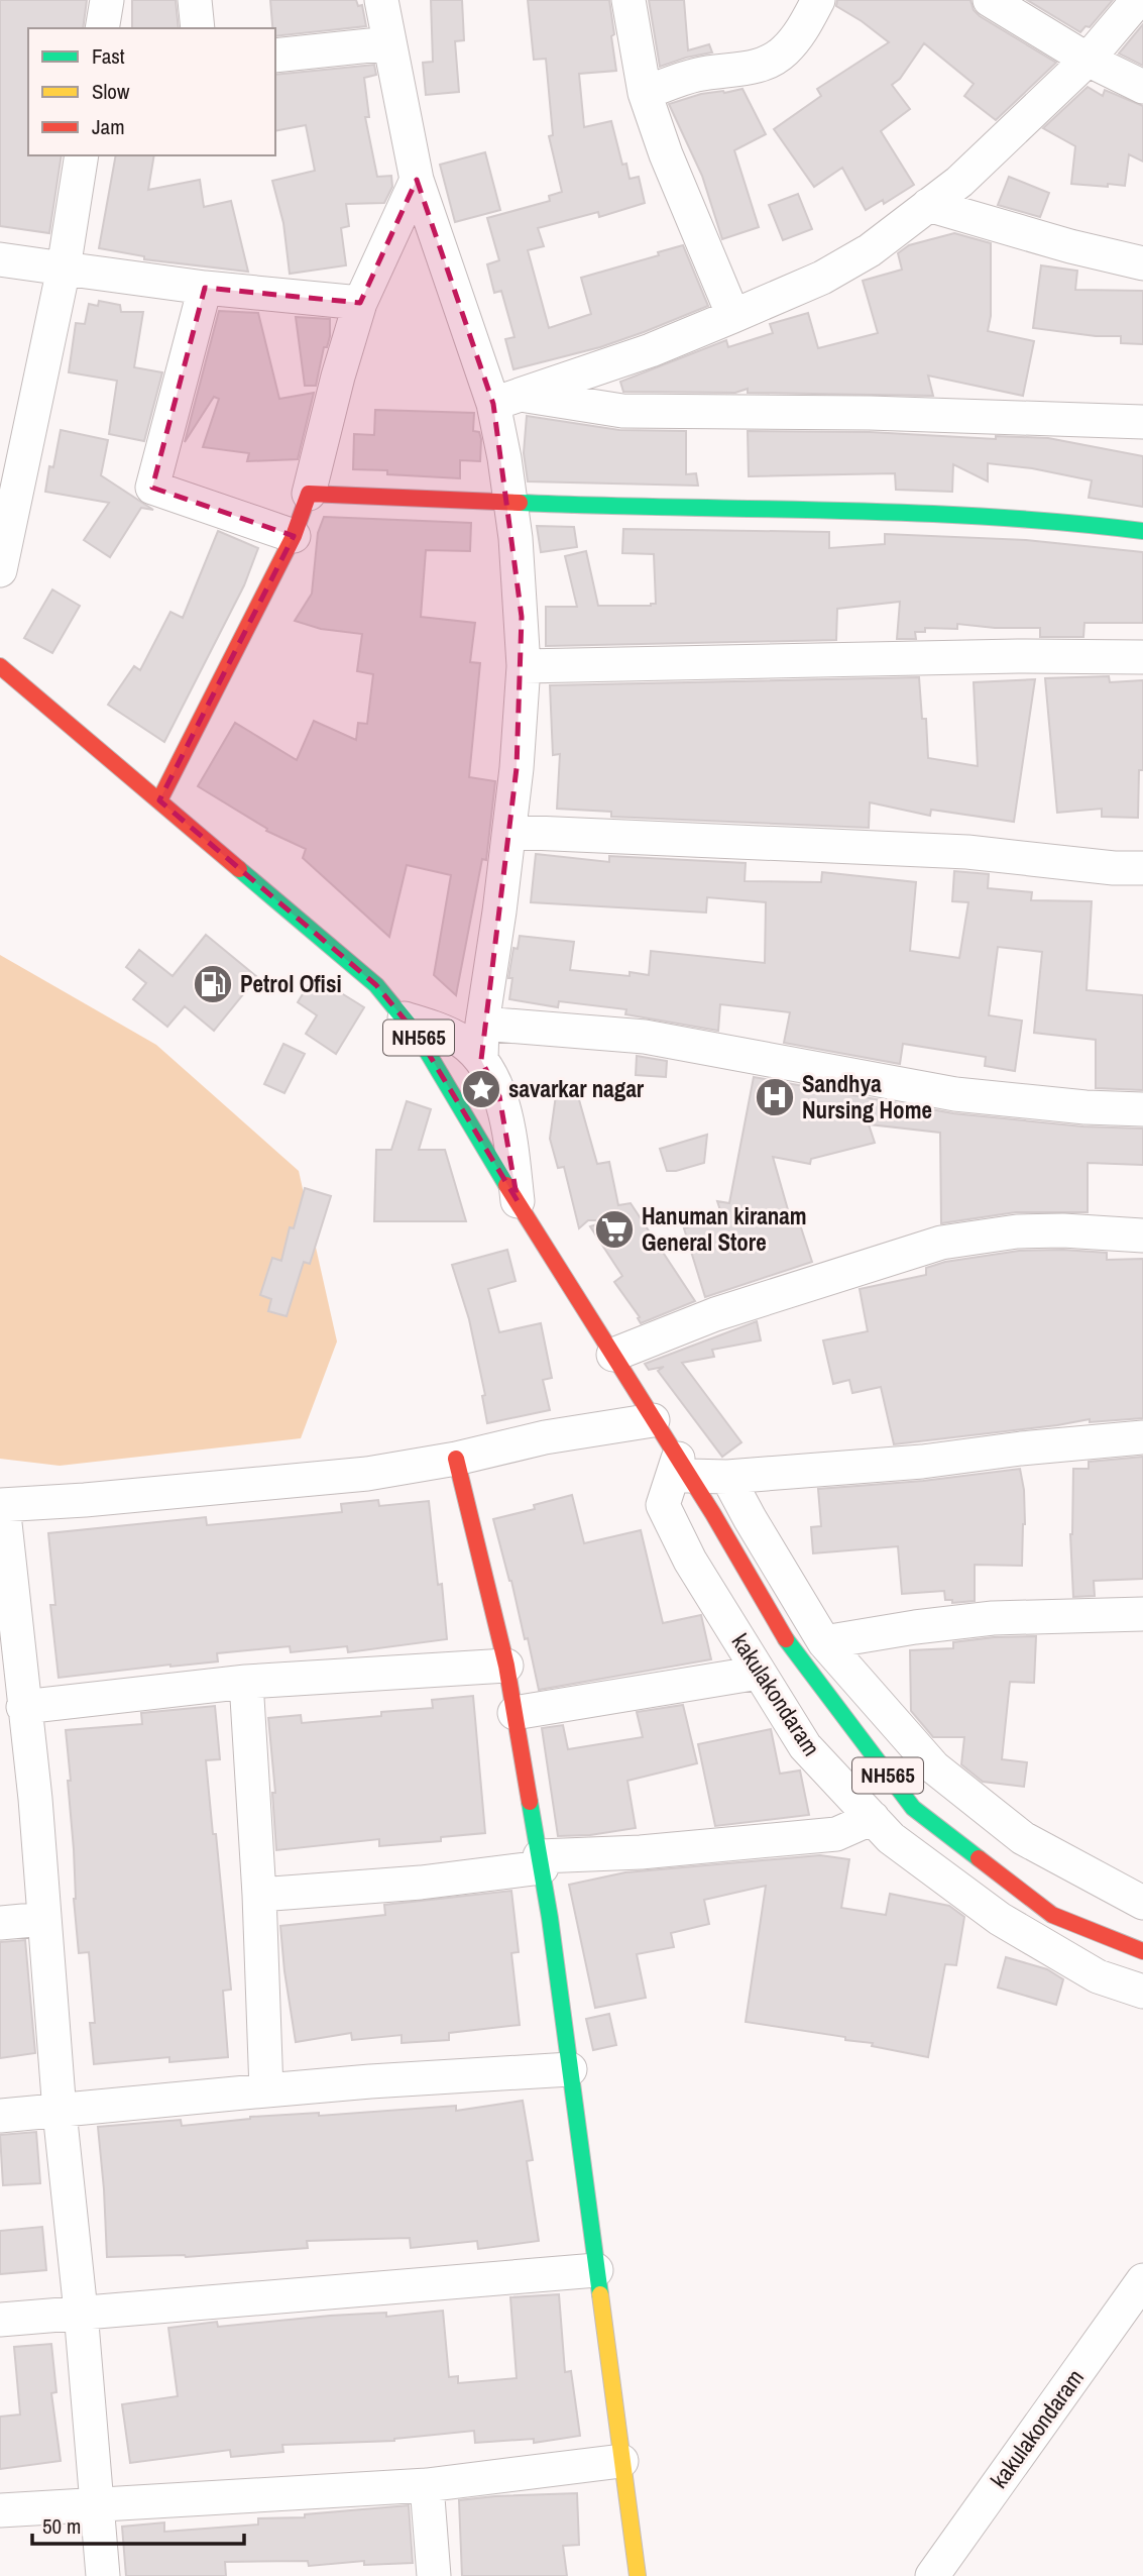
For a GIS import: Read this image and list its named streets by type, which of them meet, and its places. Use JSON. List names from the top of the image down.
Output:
{
  "streets": {
    "main road": ["NH565"],
    "street": ["kakulakondaram"]
  },
  "crossings": [
    ["NH565", "kakulakondaram"]
  ],
  "places": {
    "fuel station": ["Petrol Ofisi"],
    "place": ["savarkar nagar"],
    "hospital": ["Sandhya Nursing Home"],
    "supermarket": ["Hanuman kiranam General Store"]
  },
  "legend": ["Fast", "Slow", "Jam"],
  "scale_bar": "50 m"
}
